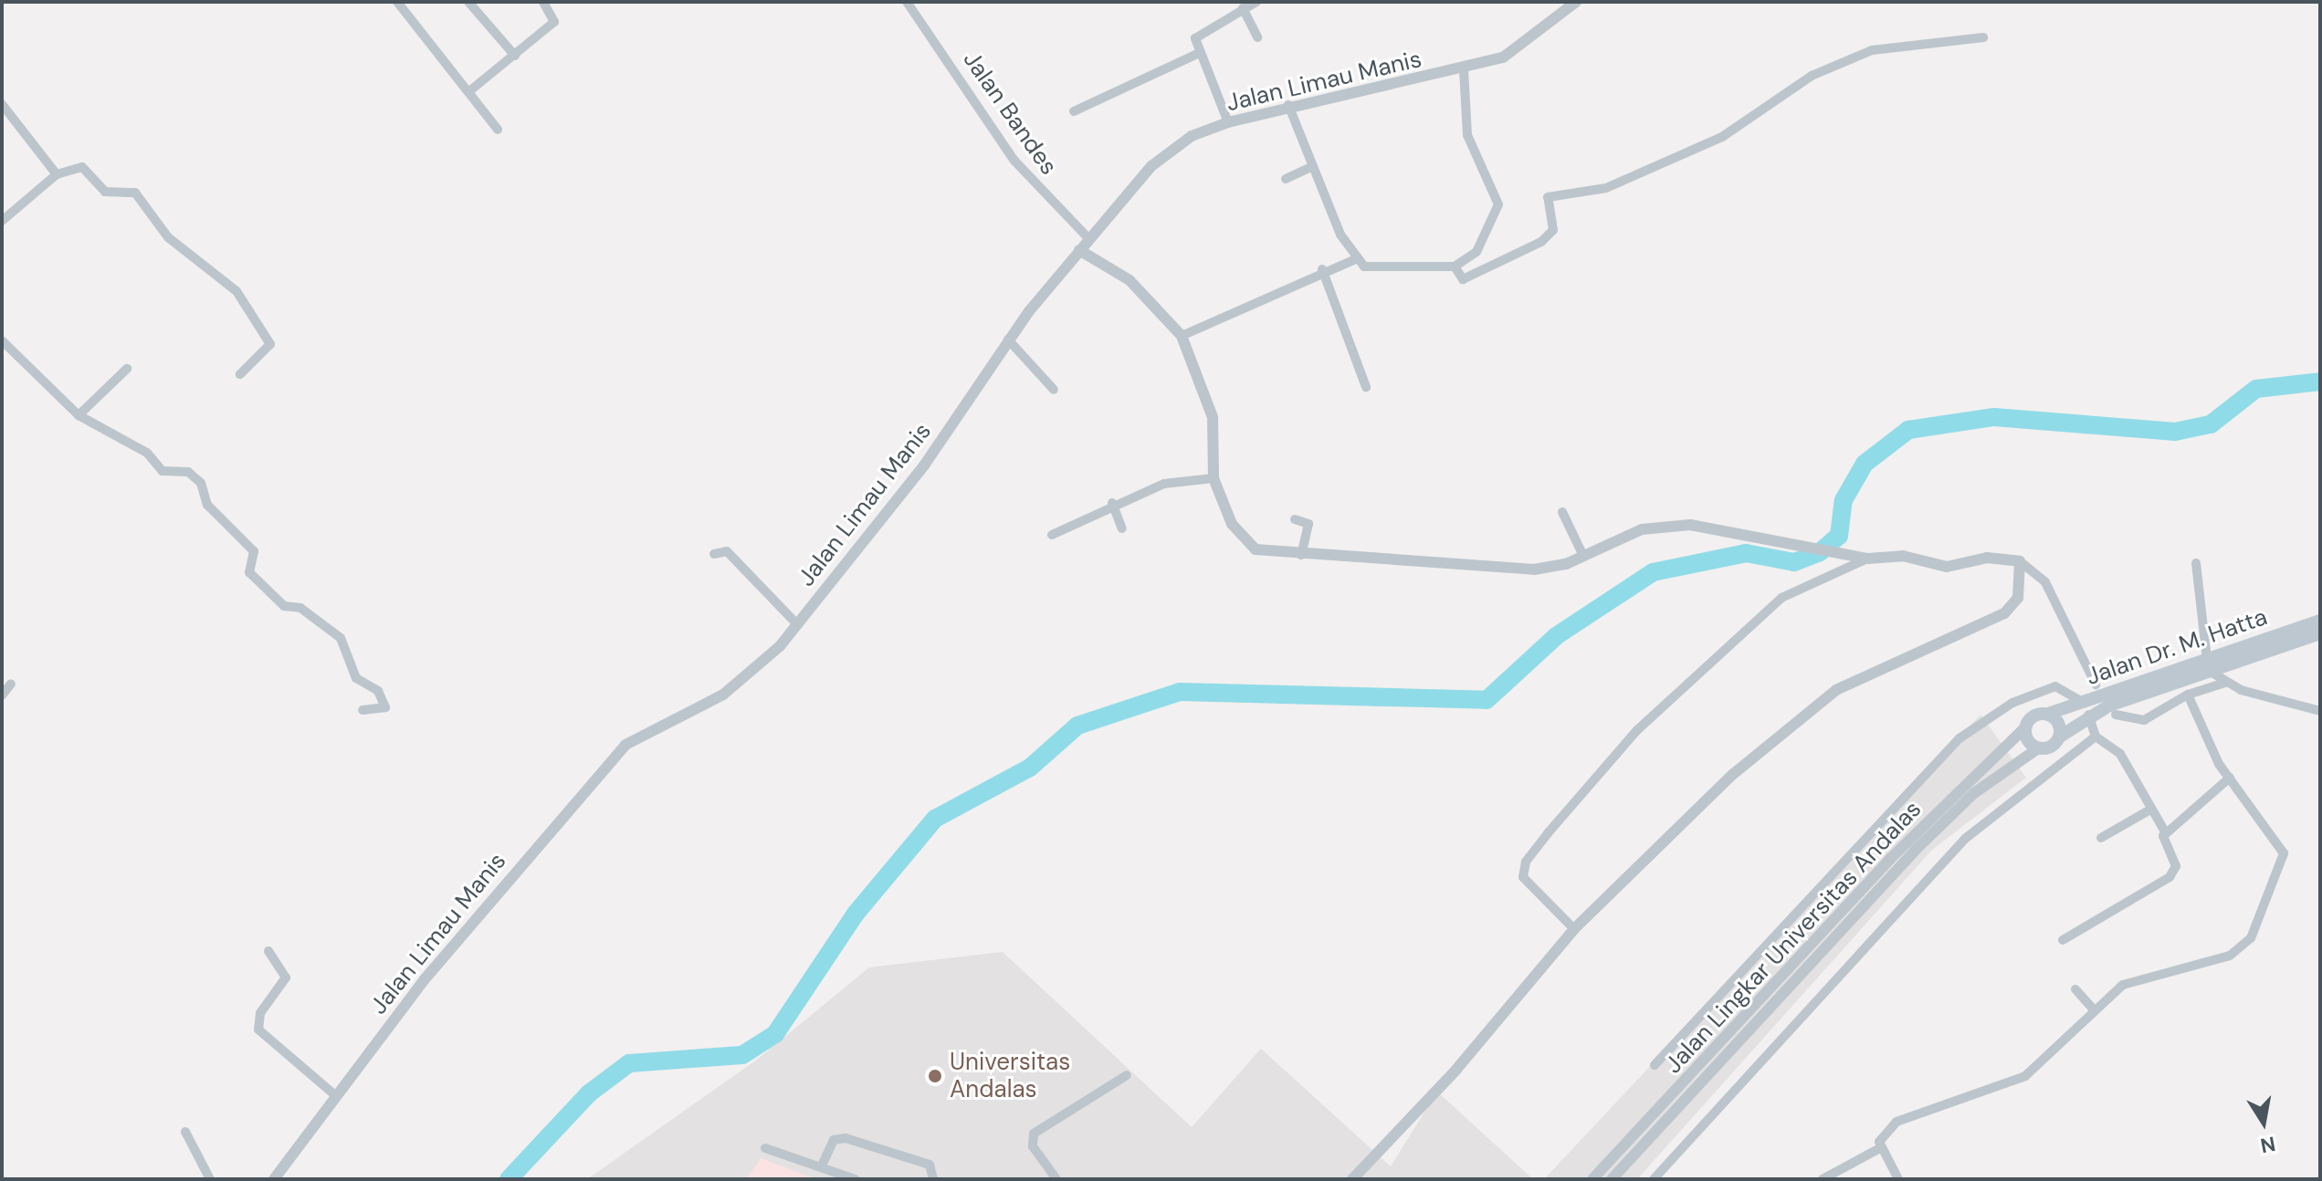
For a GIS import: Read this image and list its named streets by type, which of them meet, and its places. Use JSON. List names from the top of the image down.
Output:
{
  "streets": {
    "main road": ["Jalan Dr. M. Hatta"],
    "street": ["Jalan Limau Manis", "Jalan Bandes", "Jalan Lingkar Universitas Andalas"]
  },
  "crossings": [
    ["Jalan Limau Manis", "Jalan Bandes"],
    ["Jalan Dr. M. Hatta", "Jalan Lingkar Universitas Andalas"]
  ],
  "places": ["Universitas Andalas"],
  "north": "bottom"
}
